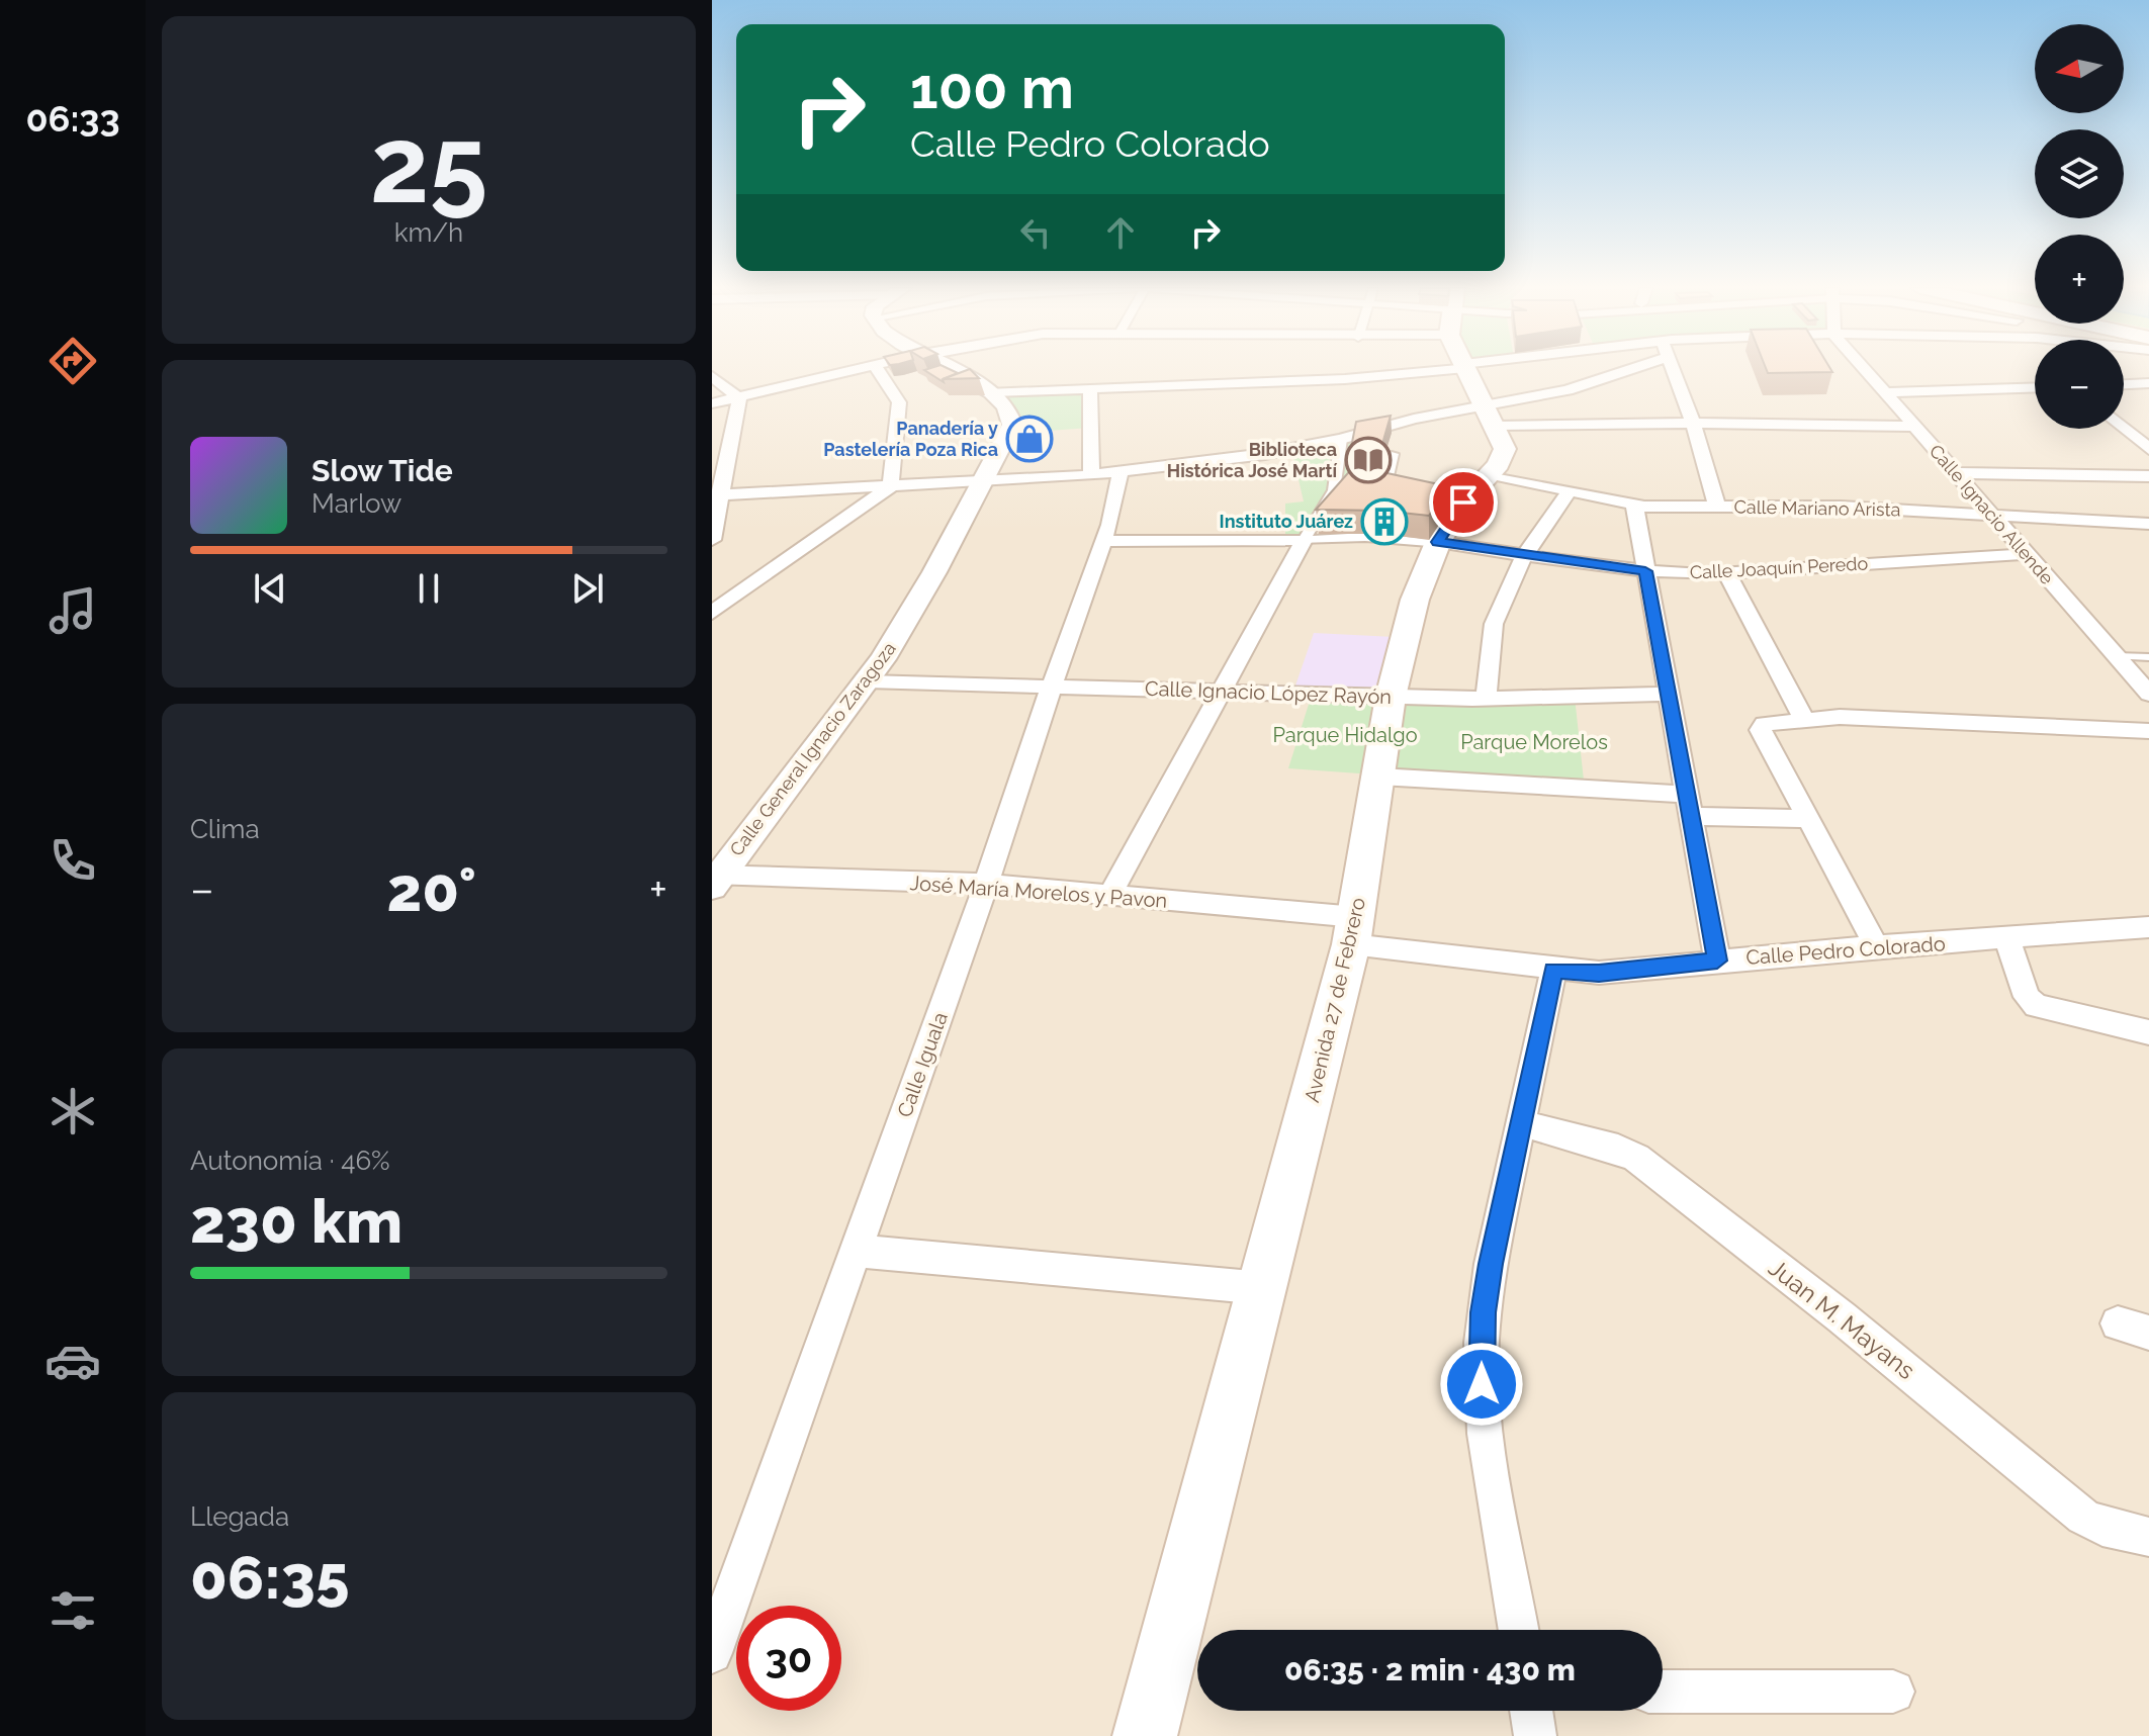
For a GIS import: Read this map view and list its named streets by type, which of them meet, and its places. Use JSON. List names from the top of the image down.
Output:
{
  "streets": {
    "main road": ["Avenida 27 de Febrero"],
    "street": [
      "Calle Mariano Arista",
      "Calle Ignacio Allende",
      "Calle Joaquín Peredo",
      "Calle Ignacio López Rayón",
      "Calle General Ignacio Zaragoza",
      "José María Morelos y Pavon",
      "Calle Pedro Colorado",
      "Calle Iguala",
      "Juan M. Mayans"
    ]
  },
  "crossings": [
    ["Calle Mariano Arista", "Calle Ignacio Allende"],
    ["Calle Mariano Arista", "Avenida 27 de Febrero"],
    ["Calle Ignacio Allende", "Calle Joaquín Peredo"],
    ["Calle Joaquín Peredo", "Avenida 27 de Febrero"],
    ["Calle Joaquín Peredo", "Calle Iguala"],
    ["Calle Ignacio López Rayón", "Calle General Ignacio Zaragoza"],
    ["Calle Ignacio López Rayón", "Avenida 27 de Febrero"],
    ["Calle Ignacio López Rayón", "Calle Iguala"],
    ["Calle General Ignacio Zaragoza", "José María Morelos y Pavon"],
    ["José María Morelos y Pavon", "Calle Pedro Colorado"],
    ["José María Morelos y Pavon", "Avenida 27 de Febrero"],
    ["José María Morelos y Pavon", "Calle Iguala"],
    ["Calle Pedro Colorado", "Avenida 27 de Febrero"]
  ],
  "parks": ["Parque Hidalgo", "Parque Morelos"],
  "places": {
    "shop": ["Panadería y Pastelería Poza Rica"],
    "library": ["Biblioteca Histórica José Martí"],
    "building": ["Instituto Juárez"]
  },
  "north": "left",
  "page": {
    "tabs": "06:33",
    "tile": [
      ["25", "km/h"],
      "Clima",
      ["Autonomía · 46%", "230 km"],
      ["Llegada", "06:35"]
    ],
    "map_buttons": ["+", "−"],
    "turn": ["100 m", "Calle Pedro Colorado"],
    "song": ["Slow Tide", "Marlow"],
    "heat": ["−", "20°", "+"],
    "limit": "30",
    "trip": "06:35 · 2 min · 430 m"
  }
}
